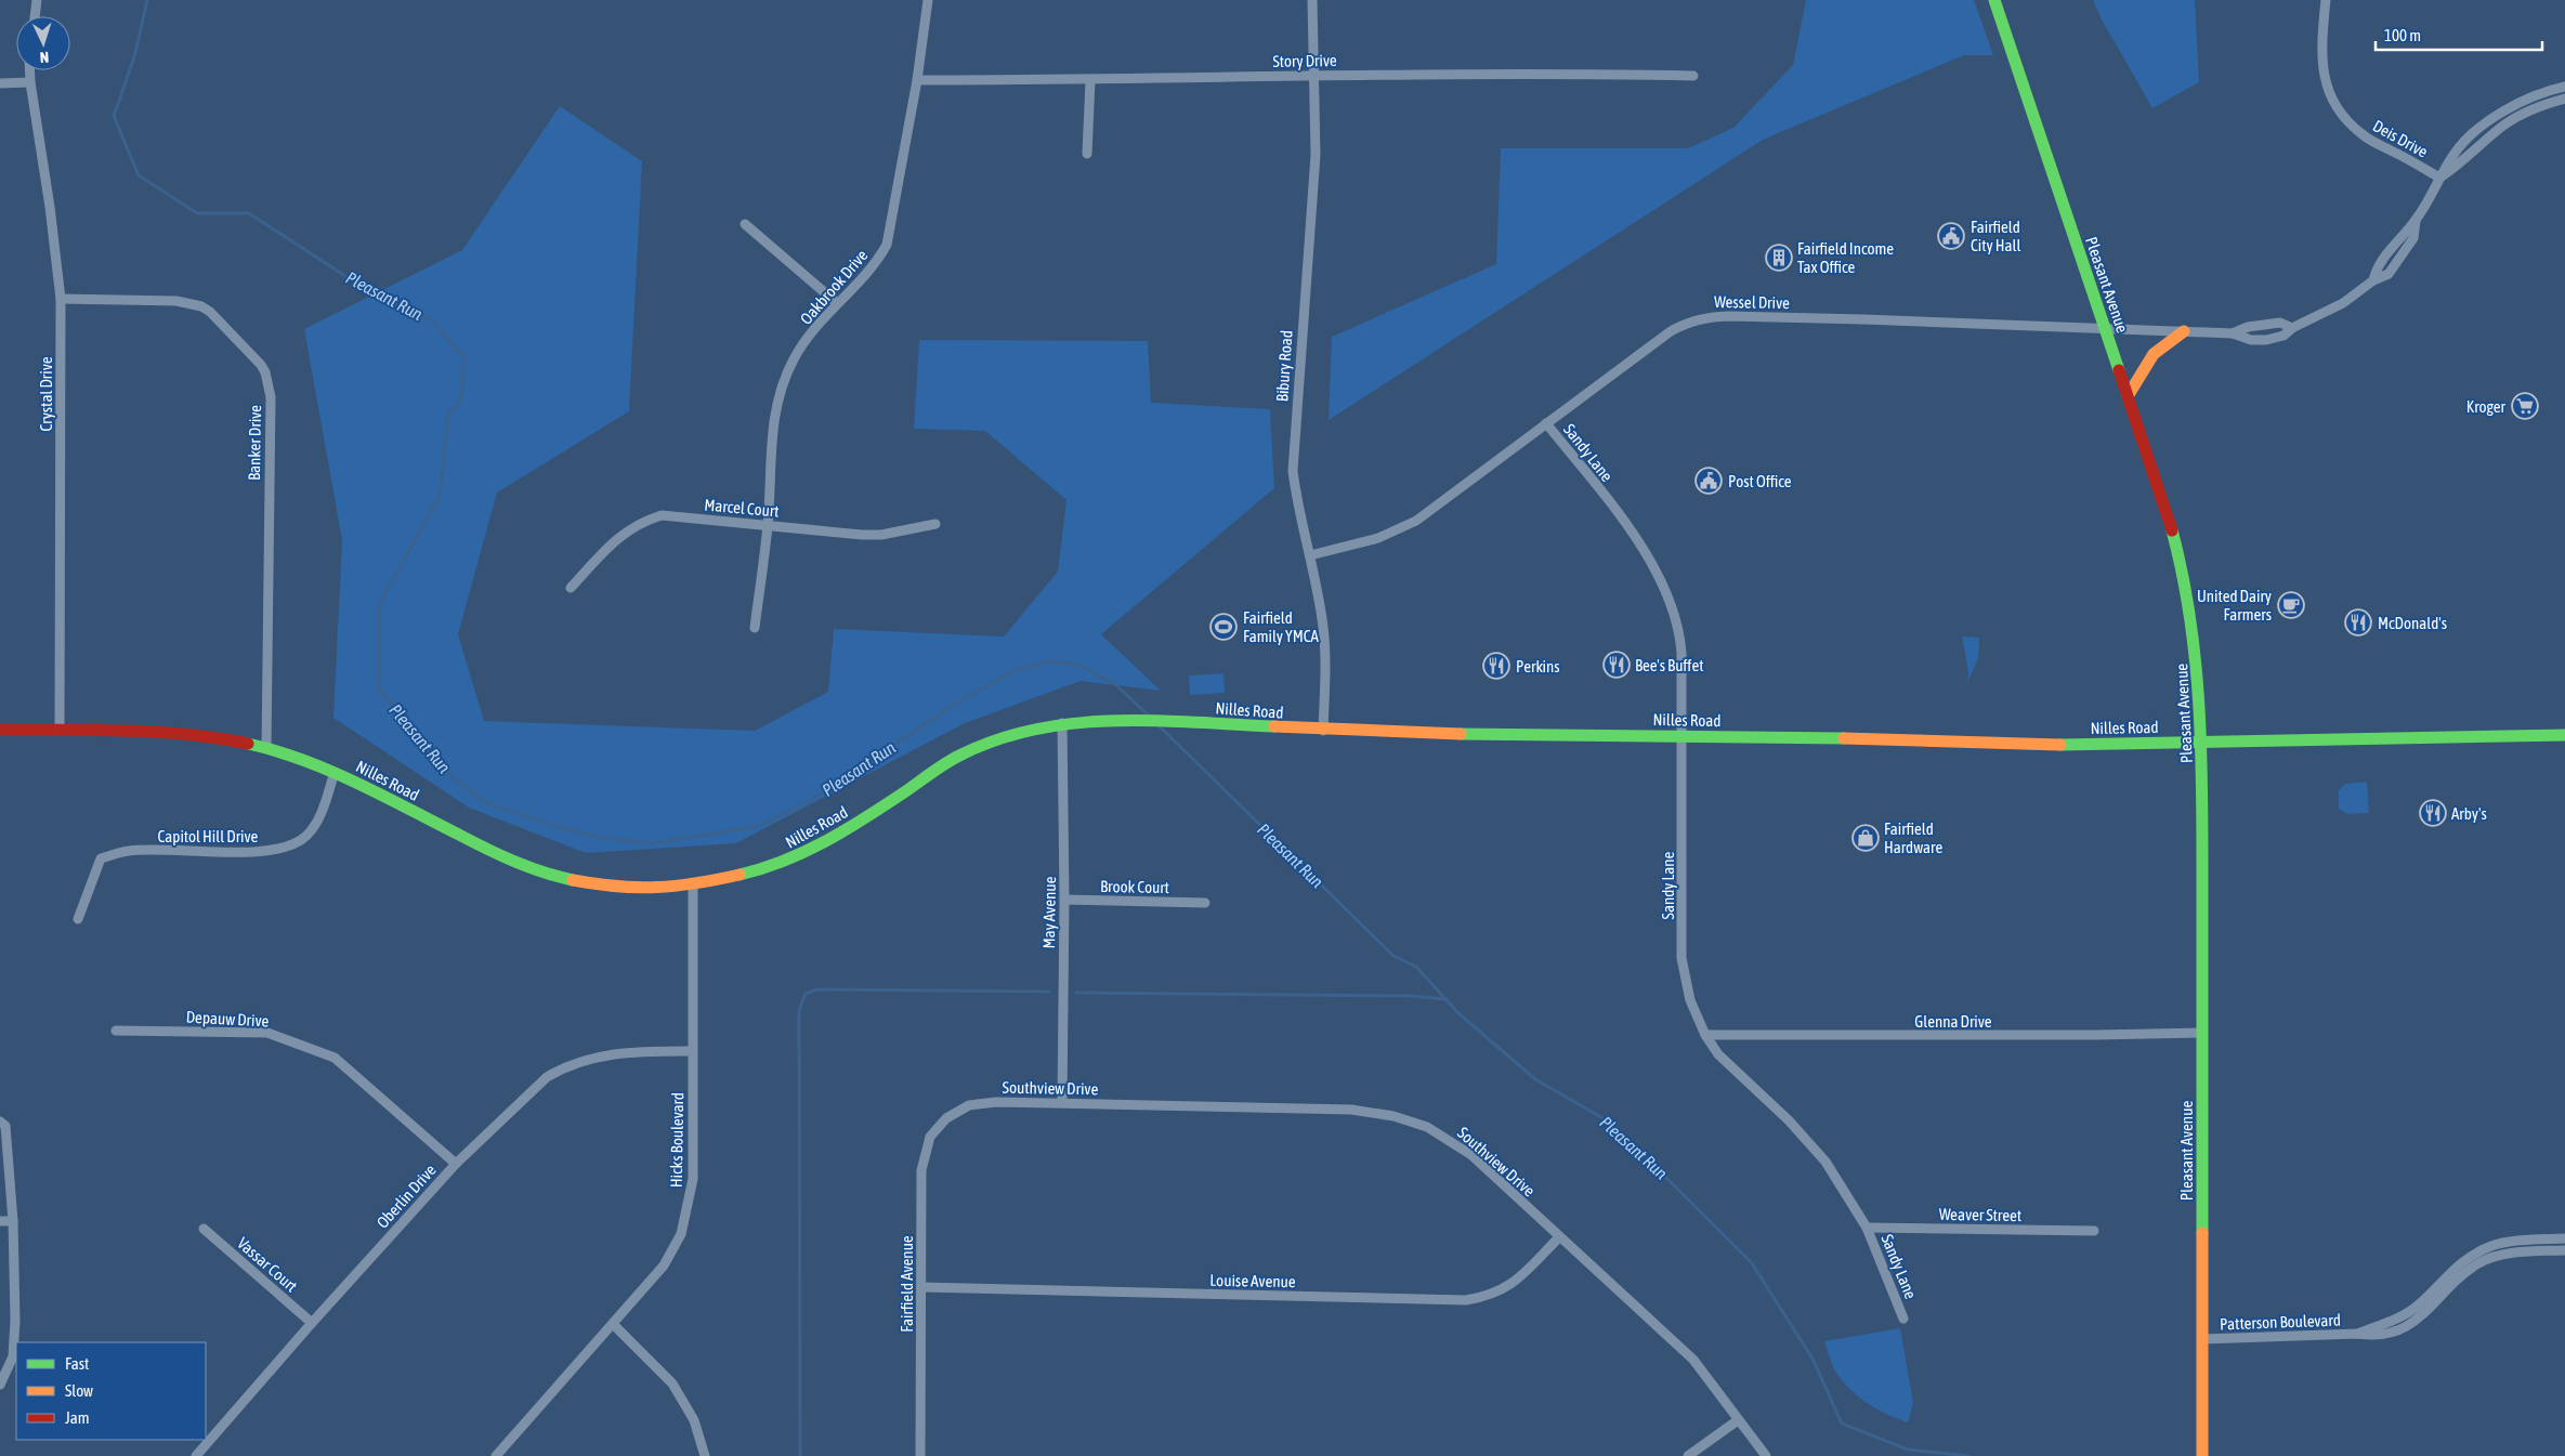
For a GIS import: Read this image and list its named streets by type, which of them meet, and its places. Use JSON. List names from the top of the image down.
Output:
{
  "streets": {
    "street": [
      "Story Drive",
      "Deis Drive",
      "Pleasant Avenue",
      "Oakbrook Drive",
      "Wessel Drive",
      "Bibury Road",
      "Crystal Drive",
      "Banker Drive",
      "Sandy Lane",
      "Marcel Court",
      "Nilles Road",
      "Capitol Hill Drive",
      "Brook Court",
      "May Avenue",
      "Depauw Drive",
      "Glenna Drive",
      "Southview Drive",
      "Hicks Boulevard",
      "Oberlin Drive",
      "Weaver Street",
      "Vassar Court",
      "Louise Avenue",
      "Fairfield Avenue",
      "Patterson Boulevard"
    ]
  },
  "crossings": [
    ["Story Drive", "Oakbrook Drive"],
    ["Story Drive", "Bibury Road"],
    ["Deis Drive", "Wessel Drive"],
    ["Pleasant Avenue", "Wessel Drive"],
    ["Pleasant Avenue", "Nilles Road"],
    ["Pleasant Avenue", "Glenna Drive"],
    ["Pleasant Avenue", "Patterson Boulevard"],
    ["Oakbrook Drive", "Marcel Court"],
    ["Wessel Drive", "Bibury Road"],
    ["Wessel Drive", "Sandy Lane"],
    ["Bibury Road", "Nilles Road"],
    ["Crystal Drive", "Banker Drive"],
    ["Crystal Drive", "Nilles Road"],
    ["Banker Drive", "Nilles Road"],
    ["Sandy Lane", "Nilles Road"],
    ["Sandy Lane", "Glenna Drive"],
    ["Sandy Lane", "Weaver Street"],
    ["Nilles Road", "Capitol Hill Drive"],
    ["Nilles Road", "May Avenue"],
    ["Nilles Road", "Hicks Boulevard"],
    ["Brook Court", "May Avenue"],
    ["May Avenue", "Southview Drive"],
    ["Depauw Drive", "Oberlin Drive"],
    ["Southview Drive", "Louise Avenue"],
    ["Southview Drive", "Fairfield Avenue"],
    ["Hicks Boulevard", "Oberlin Drive"],
    ["Oberlin Drive", "Vassar Court"],
    ["Louise Avenue", "Fairfield Avenue"]
  ],
  "water": ["Pleasant Run"],
  "places": {
    "public building": ["Fairfield City Hall", "Post Office"],
    "building": ["Fairfield Income Tax Office"],
    "supermarket": ["Kroger"],
    "cafe": ["United Dairy Farmers"],
    "restaurant": [
      "McDonald's",
      "Bee's Buffet",
      "Perkins",
      "Arby's"
    ],
    "sports": ["Fairfield Family YMCA"],
    "shop": ["Fairfield Hardware"]
  },
  "legend": ["Fast", "Slow", "Jam"],
  "scale_bar": "100 m",
  "north": "bottom"
}
